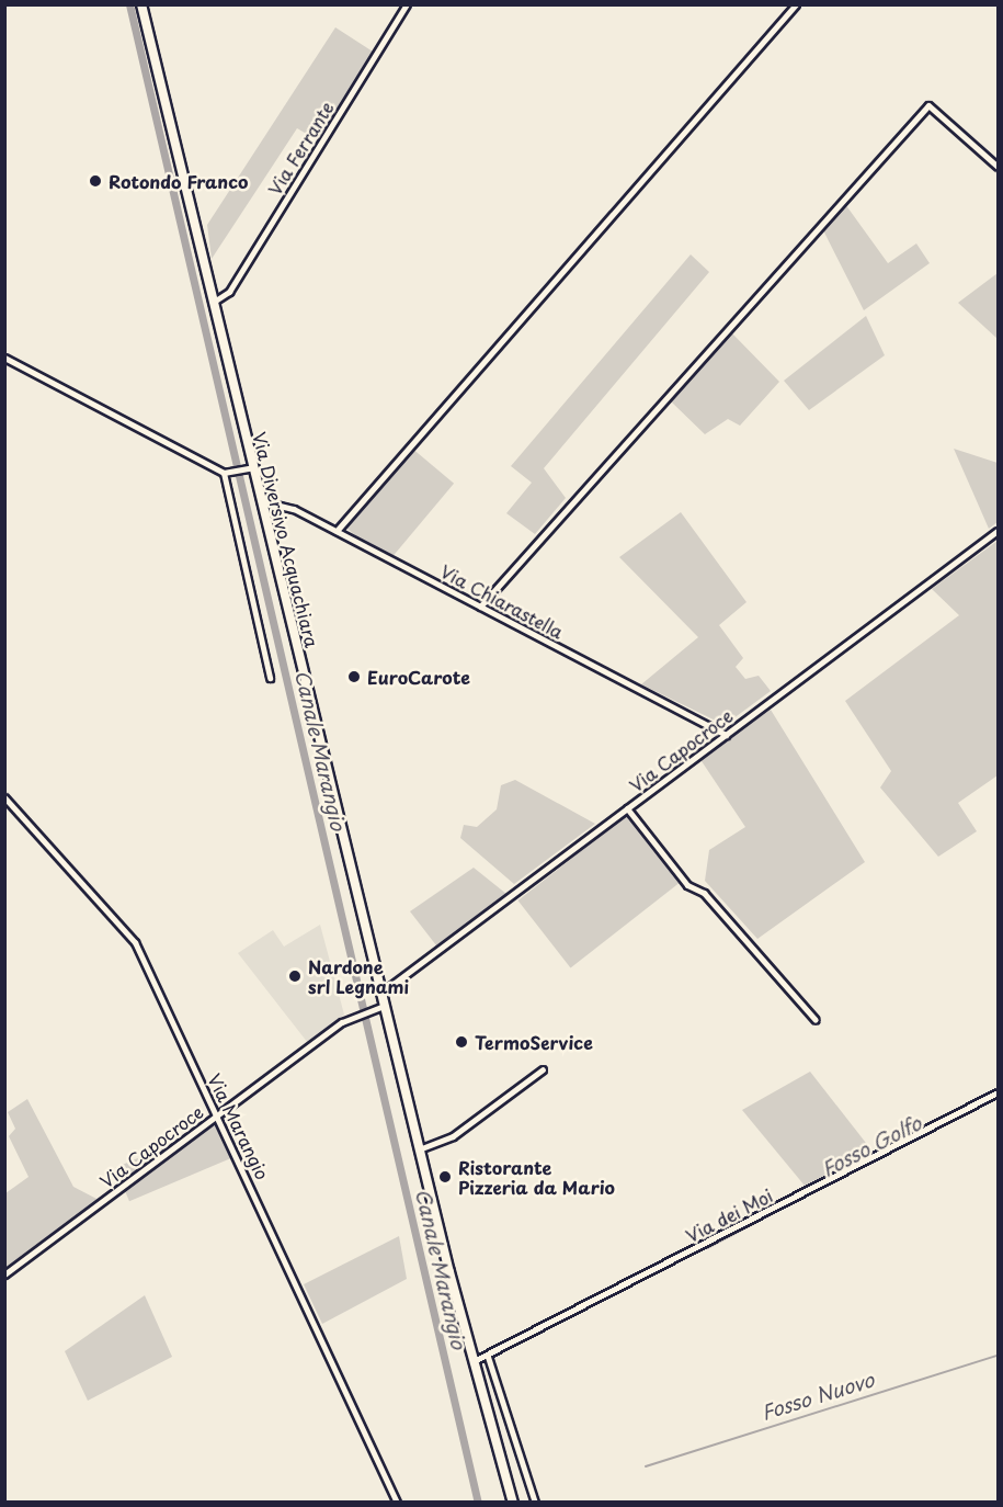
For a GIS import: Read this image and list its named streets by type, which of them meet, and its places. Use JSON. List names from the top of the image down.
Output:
{
  "streets": {
    "main road": ["Via Diversivo Acquachiara"],
    "street": [
      "Via Ferrante",
      "Via Chiarastella",
      "Via Capocroce",
      "Via Marangio",
      "Via dei Moi"
    ]
  },
  "crossings": [
    ["Via Ferrante", "Via Diversivo Acquachiara"],
    ["Via Diversivo Acquachiara", "Via Chiarastella"],
    ["Via Diversivo Acquachiara", "Via Capocroce"],
    ["Via Diversivo Acquachiara", "Via dei Moi"],
    ["Via Chiarastella", "Via Capocroce"],
    ["Via Capocroce", "Via Marangio"]
  ],
  "water": ["Canale Marangio", "Fosso Golfo", "Fosso Nuovo"],
  "places": [
    "Rotondo Franco",
    "EuroCarote",
    "Nardone srl Legnami",
    "TermoService",
    "Ristorante Pizzeria da Mario"
  ]
}
